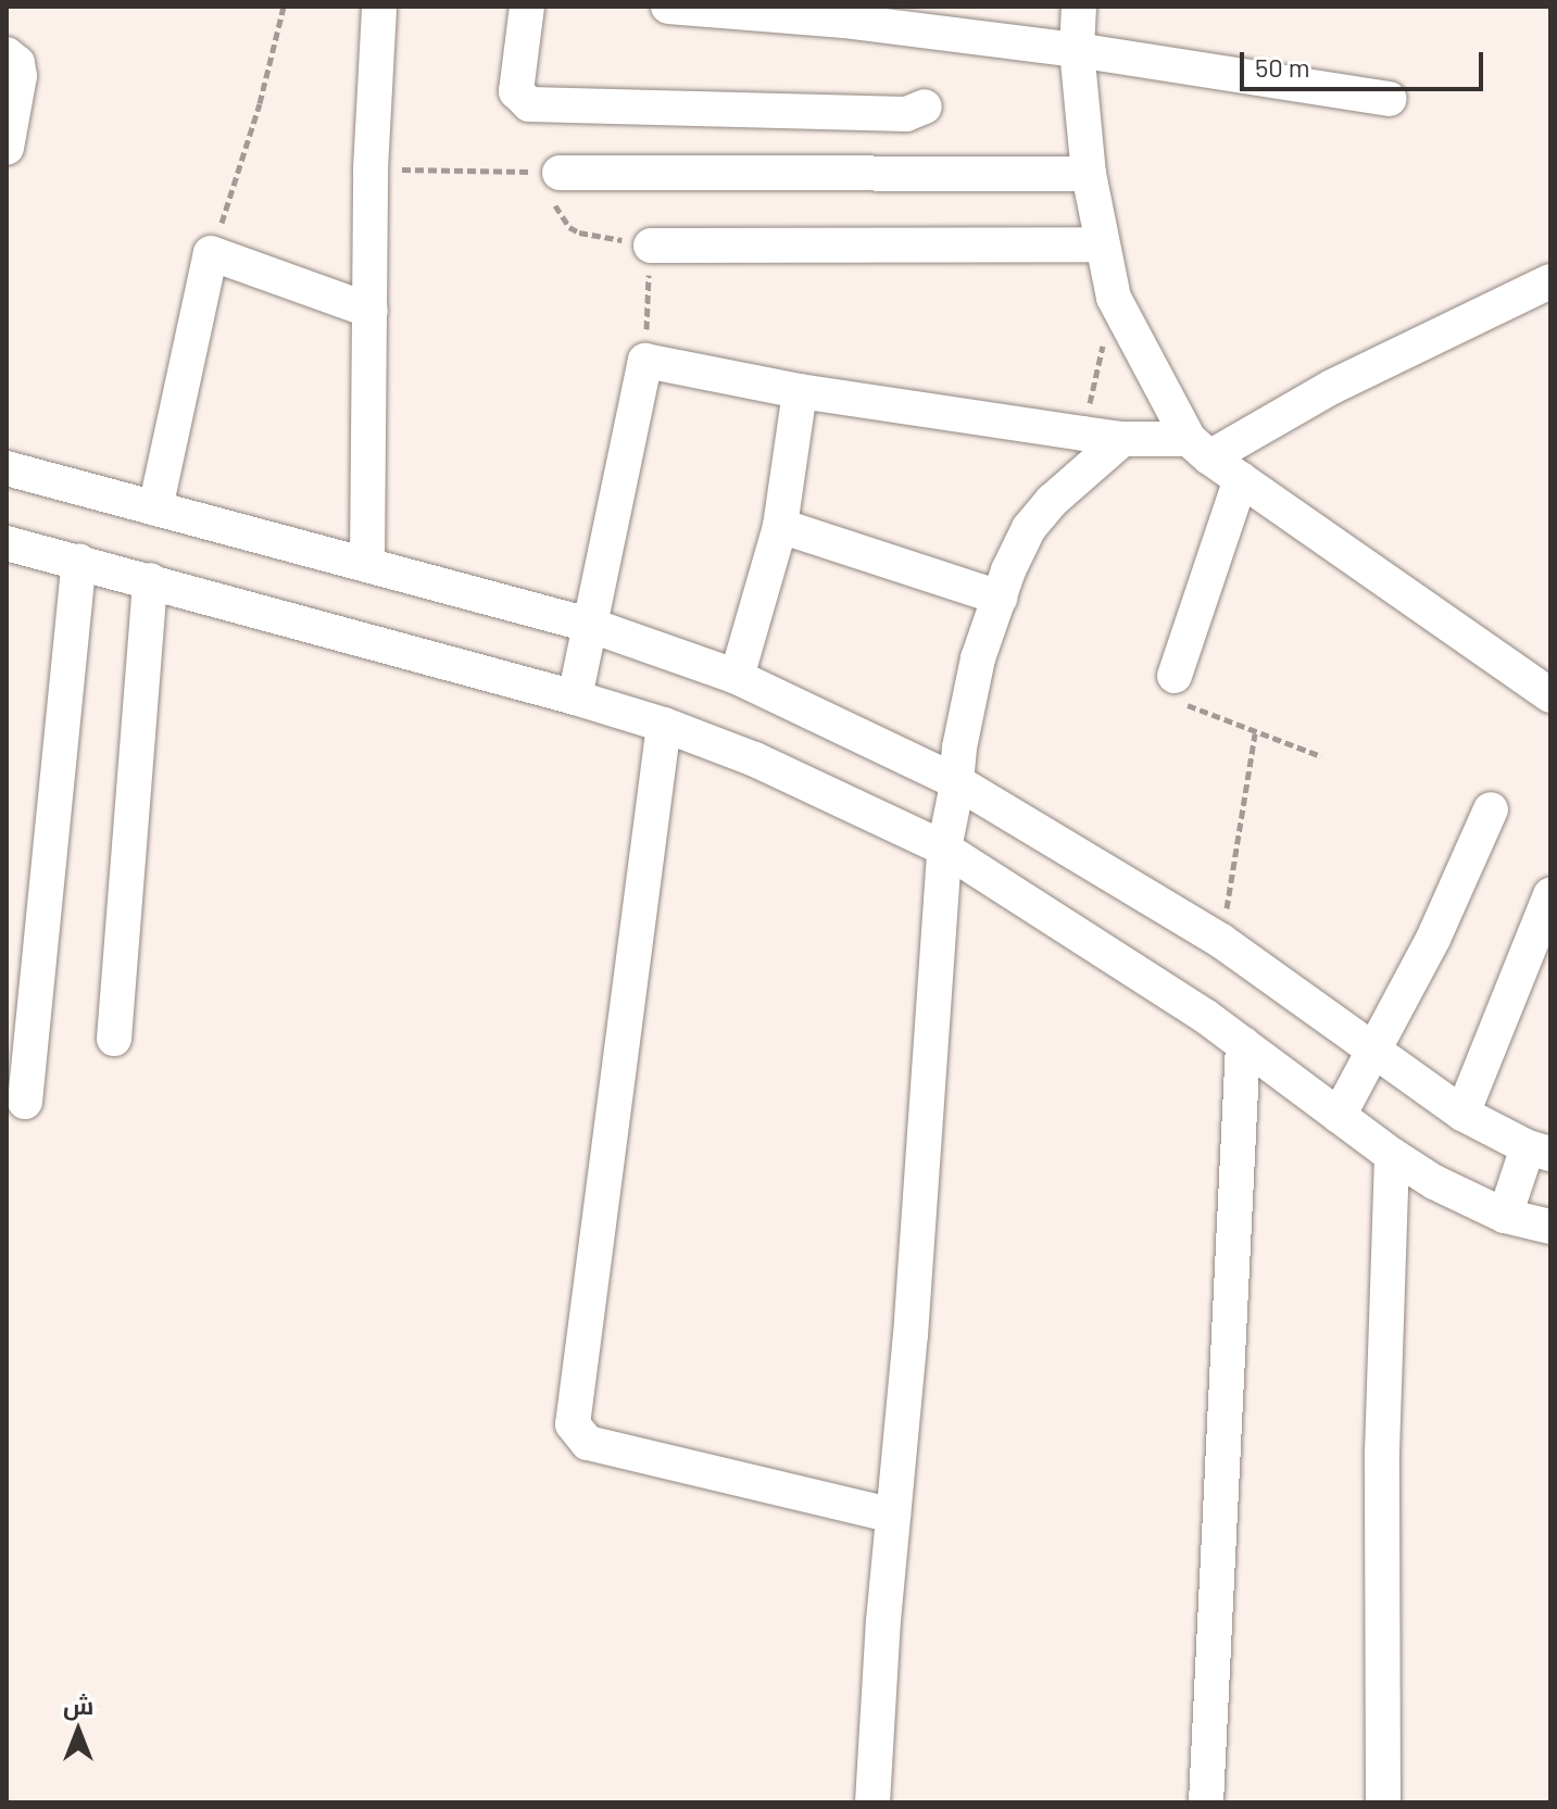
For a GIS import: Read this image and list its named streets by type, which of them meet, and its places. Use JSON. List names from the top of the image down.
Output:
{
  "scale_bar": "50 m",
  "north": "top"
}
